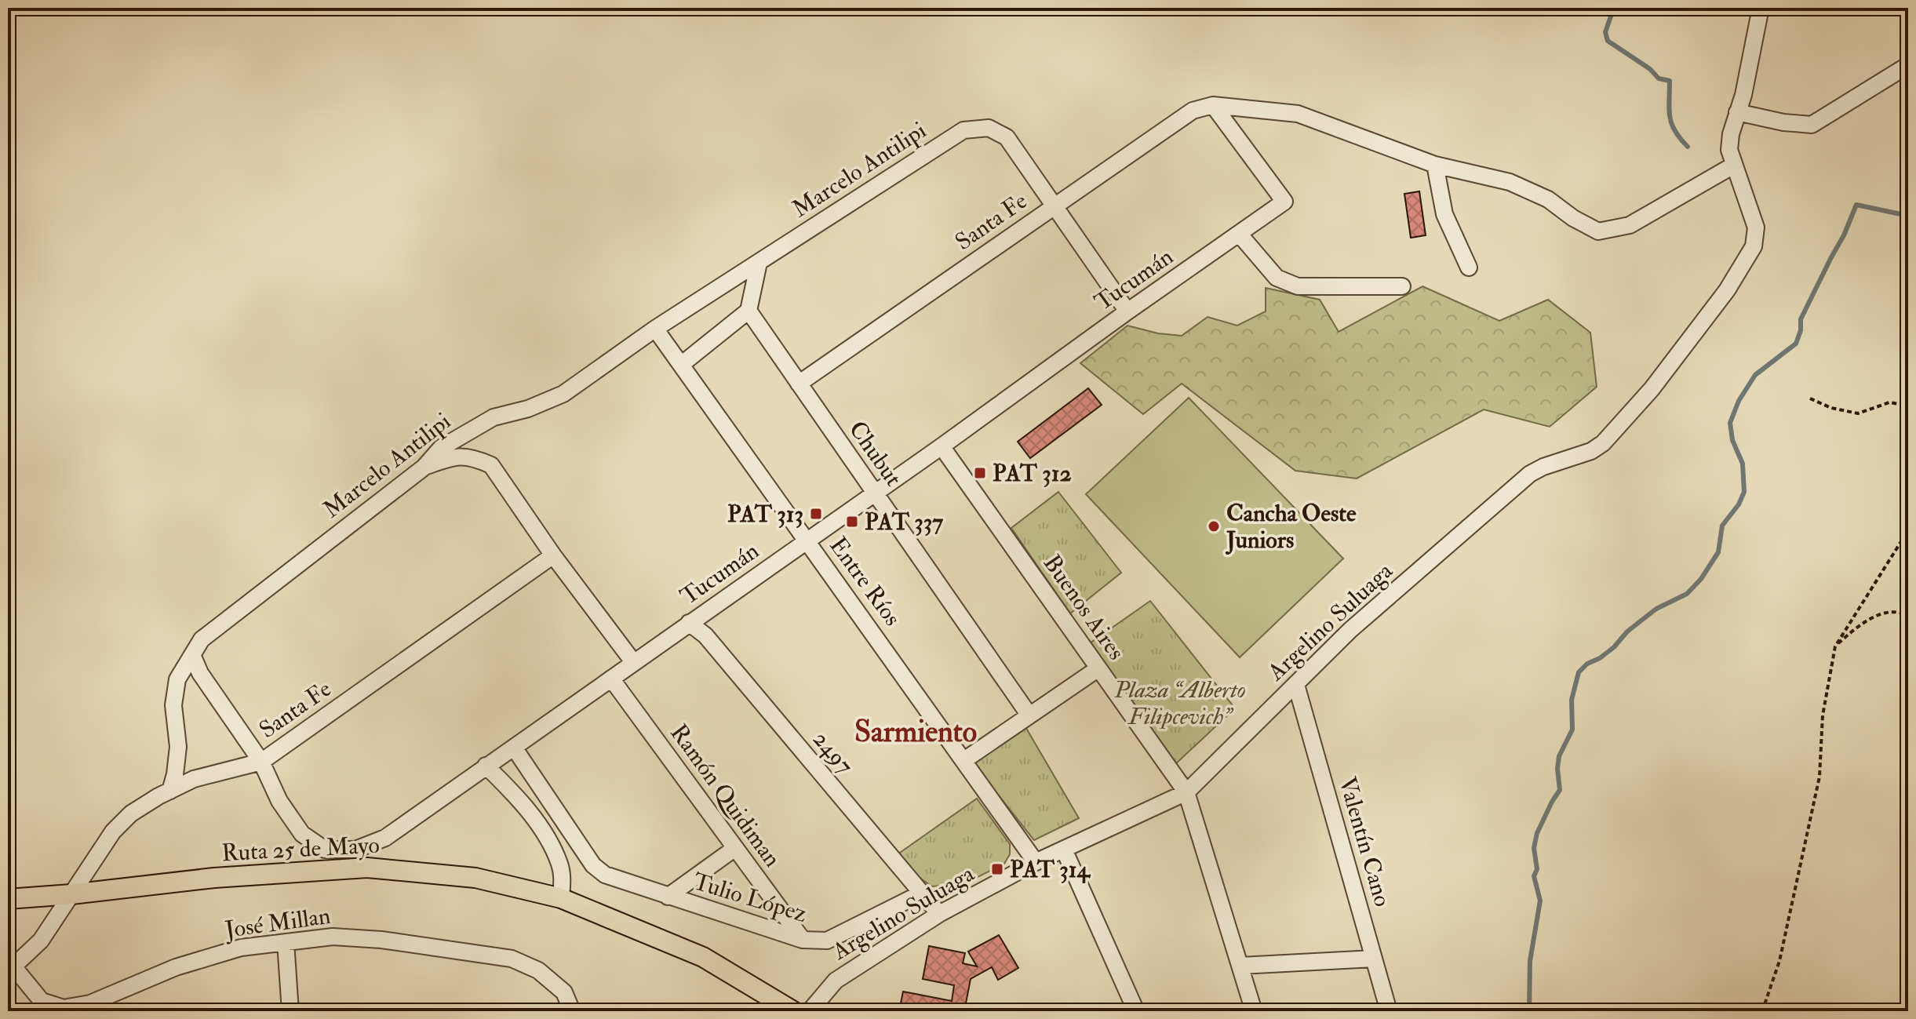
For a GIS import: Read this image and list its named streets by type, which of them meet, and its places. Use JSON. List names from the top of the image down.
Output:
{
  "streets": {
    "main road": ["Ruta 25 de Mayo"],
    "street": [
      "Marcelo Antilipi",
      "Santa Fe",
      "Tucumán",
      "Chubut",
      "Entre Ríos",
      "Buenos Aires",
      "Argelino Suluaga",
      "2497",
      "Ramón Quidiman",
      "Valentín Cano",
      "Tulio López",
      "José Millan"
    ]
  },
  "crossings": [
    ["Marcelo Antilipi", "Santa Fe"],
    ["Marcelo Antilipi", "Entre Ríos"],
    ["Santa Fe", "Tucumán"],
    ["Santa Fe", "Chubut"],
    ["Santa Fe", "Ruta 25 de Mayo"],
    ["Santa Fe", "José Millan"],
    ["Tucumán", "Chubut"],
    ["Tucumán", "Entre Ríos"],
    ["Tucumán", "Buenos Aires"],
    ["Tucumán", "2497"],
    ["Tucumán", "Ramón Quidiman"],
    ["Tucumán", "Tulio López"],
    ["Entre Ríos", "Argelino Suluaga"],
    ["Buenos Aires", "Argelino Suluaga"],
    ["Argelino Suluaga", "2497"],
    ["Argelino Suluaga", "Valentín Cano"],
    ["2497", "Tulio López"],
    ["Ramón Quidiman", "Tulio López"]
  ],
  "districts": ["Sarmiento"],
  "parks": ["Plaza “Alberto Filipcevich”"],
  "places": {
    "transit": [
      "PAT 312",
      "PAT 313",
      "PAT 337",
      "PAT 314"
    ],
    "other": ["Cancha Oeste Juniors"]
  }
}
